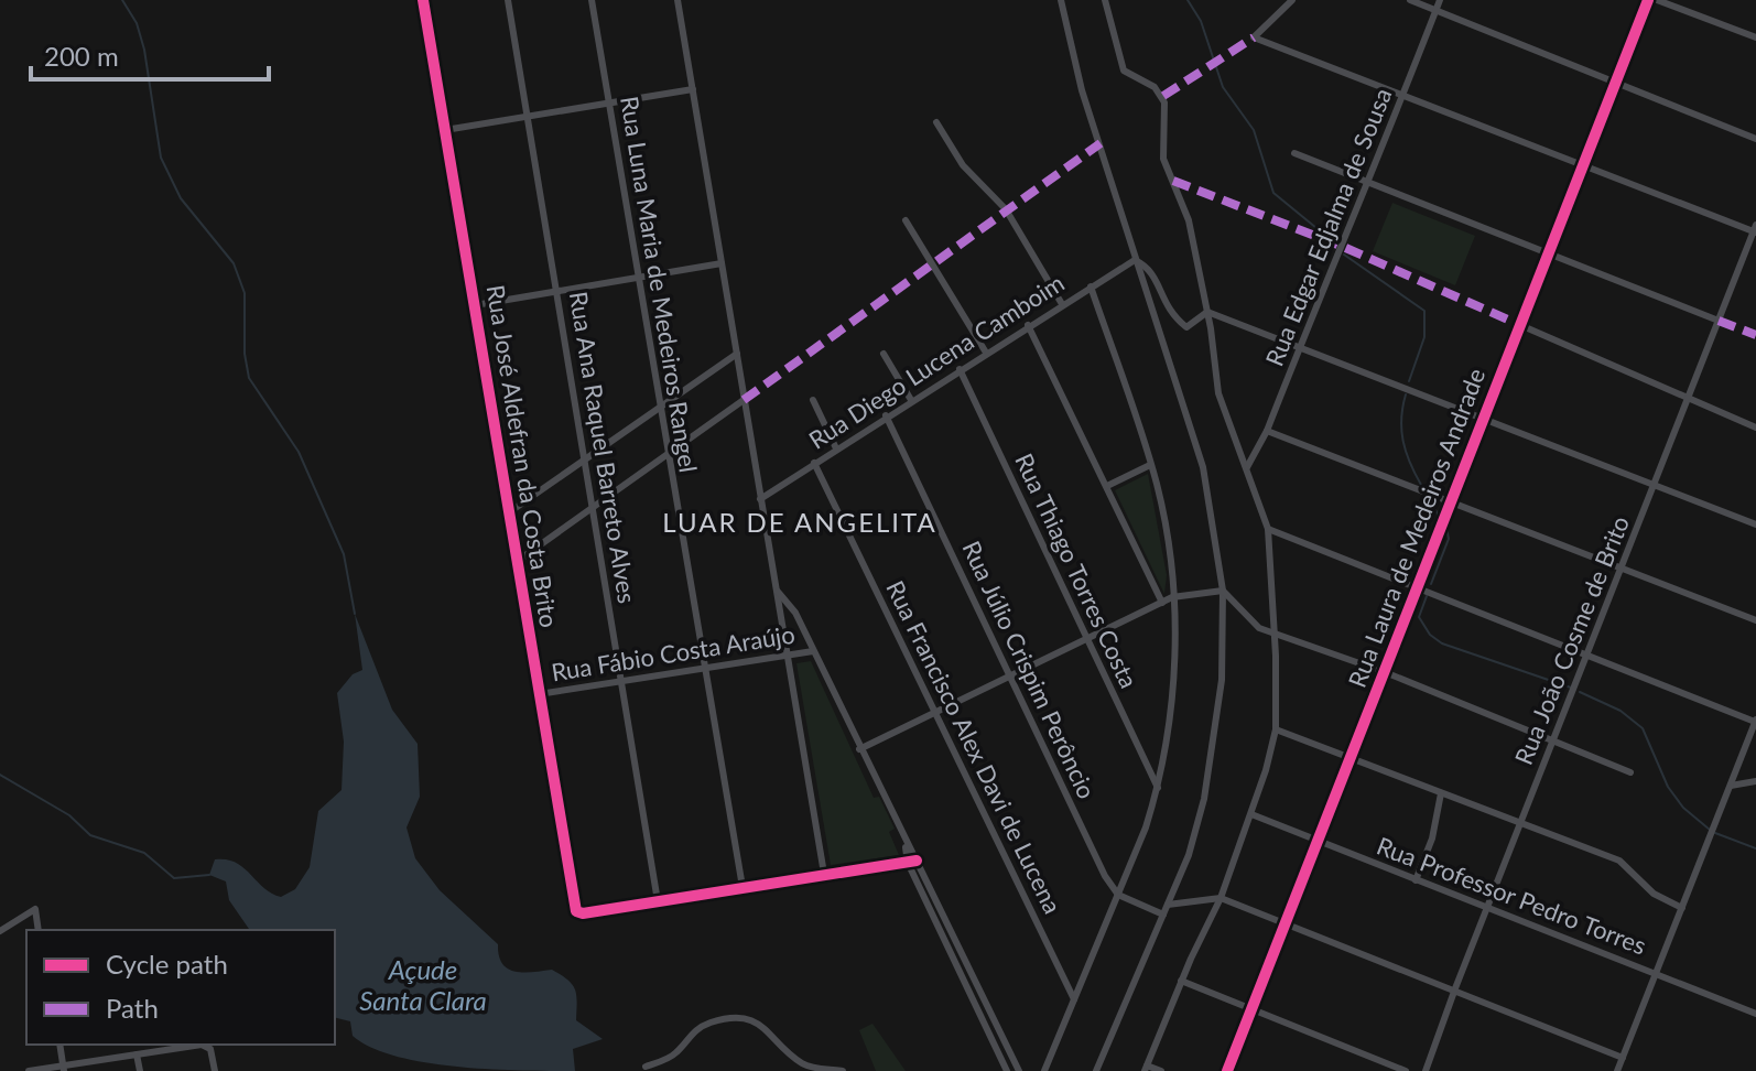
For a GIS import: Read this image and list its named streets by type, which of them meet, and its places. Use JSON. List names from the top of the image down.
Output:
{
  "streets": {
    "street": [
      "Rua Edgar Edjalma de Sousa",
      "Rua Luna Maria de Medeiros Rangel",
      "Rua Diego Lucena Camboim",
      "Rua Ana Raquel Barreto Alves",
      "Rua José Aldefran da Costa Brito",
      "Rua Laura de Medeiros Andrade",
      "Rua Thiago Torres Costa",
      "Rua João Cosme de Brito",
      "Rua Fábio Costa Araújo",
      "Rua Júlio Crispim Perôncio",
      "Rua Francisco Alex Davi de Lucena",
      "Rua Professor Pedro Torres"
    ]
  },
  "crossings": [
    ["Rua Luna Maria de Medeiros Rangel", "Rua Fábio Costa Araújo"],
    ["Rua Diego Lucena Camboim", "Rua Thiago Torres Costa"],
    ["Rua Diego Lucena Camboim", "Rua Júlio Crispim Perôncio"],
    ["Rua Diego Lucena Camboim", "Rua Francisco Alex Davi de Lucena"],
    ["Rua Ana Raquel Barreto Alves", "Rua José Aldefran da Costa Brito"],
    ["Rua Ana Raquel Barreto Alves", "Rua Fábio Costa Araújo"],
    ["Rua José Aldefran da Costa Brito", "Rua Fábio Costa Araújo"],
    ["Rua Laura de Medeiros Andrade", "Rua Professor Pedro Torres"],
    ["Rua João Cosme de Brito", "Rua Professor Pedro Torres"]
  ],
  "districts": ["LUAR DE ANGELITA"],
  "water": ["Açude Santa Clara"],
  "legend": ["Cycle path", "Path"],
  "scale_bar": "200 m"
}
